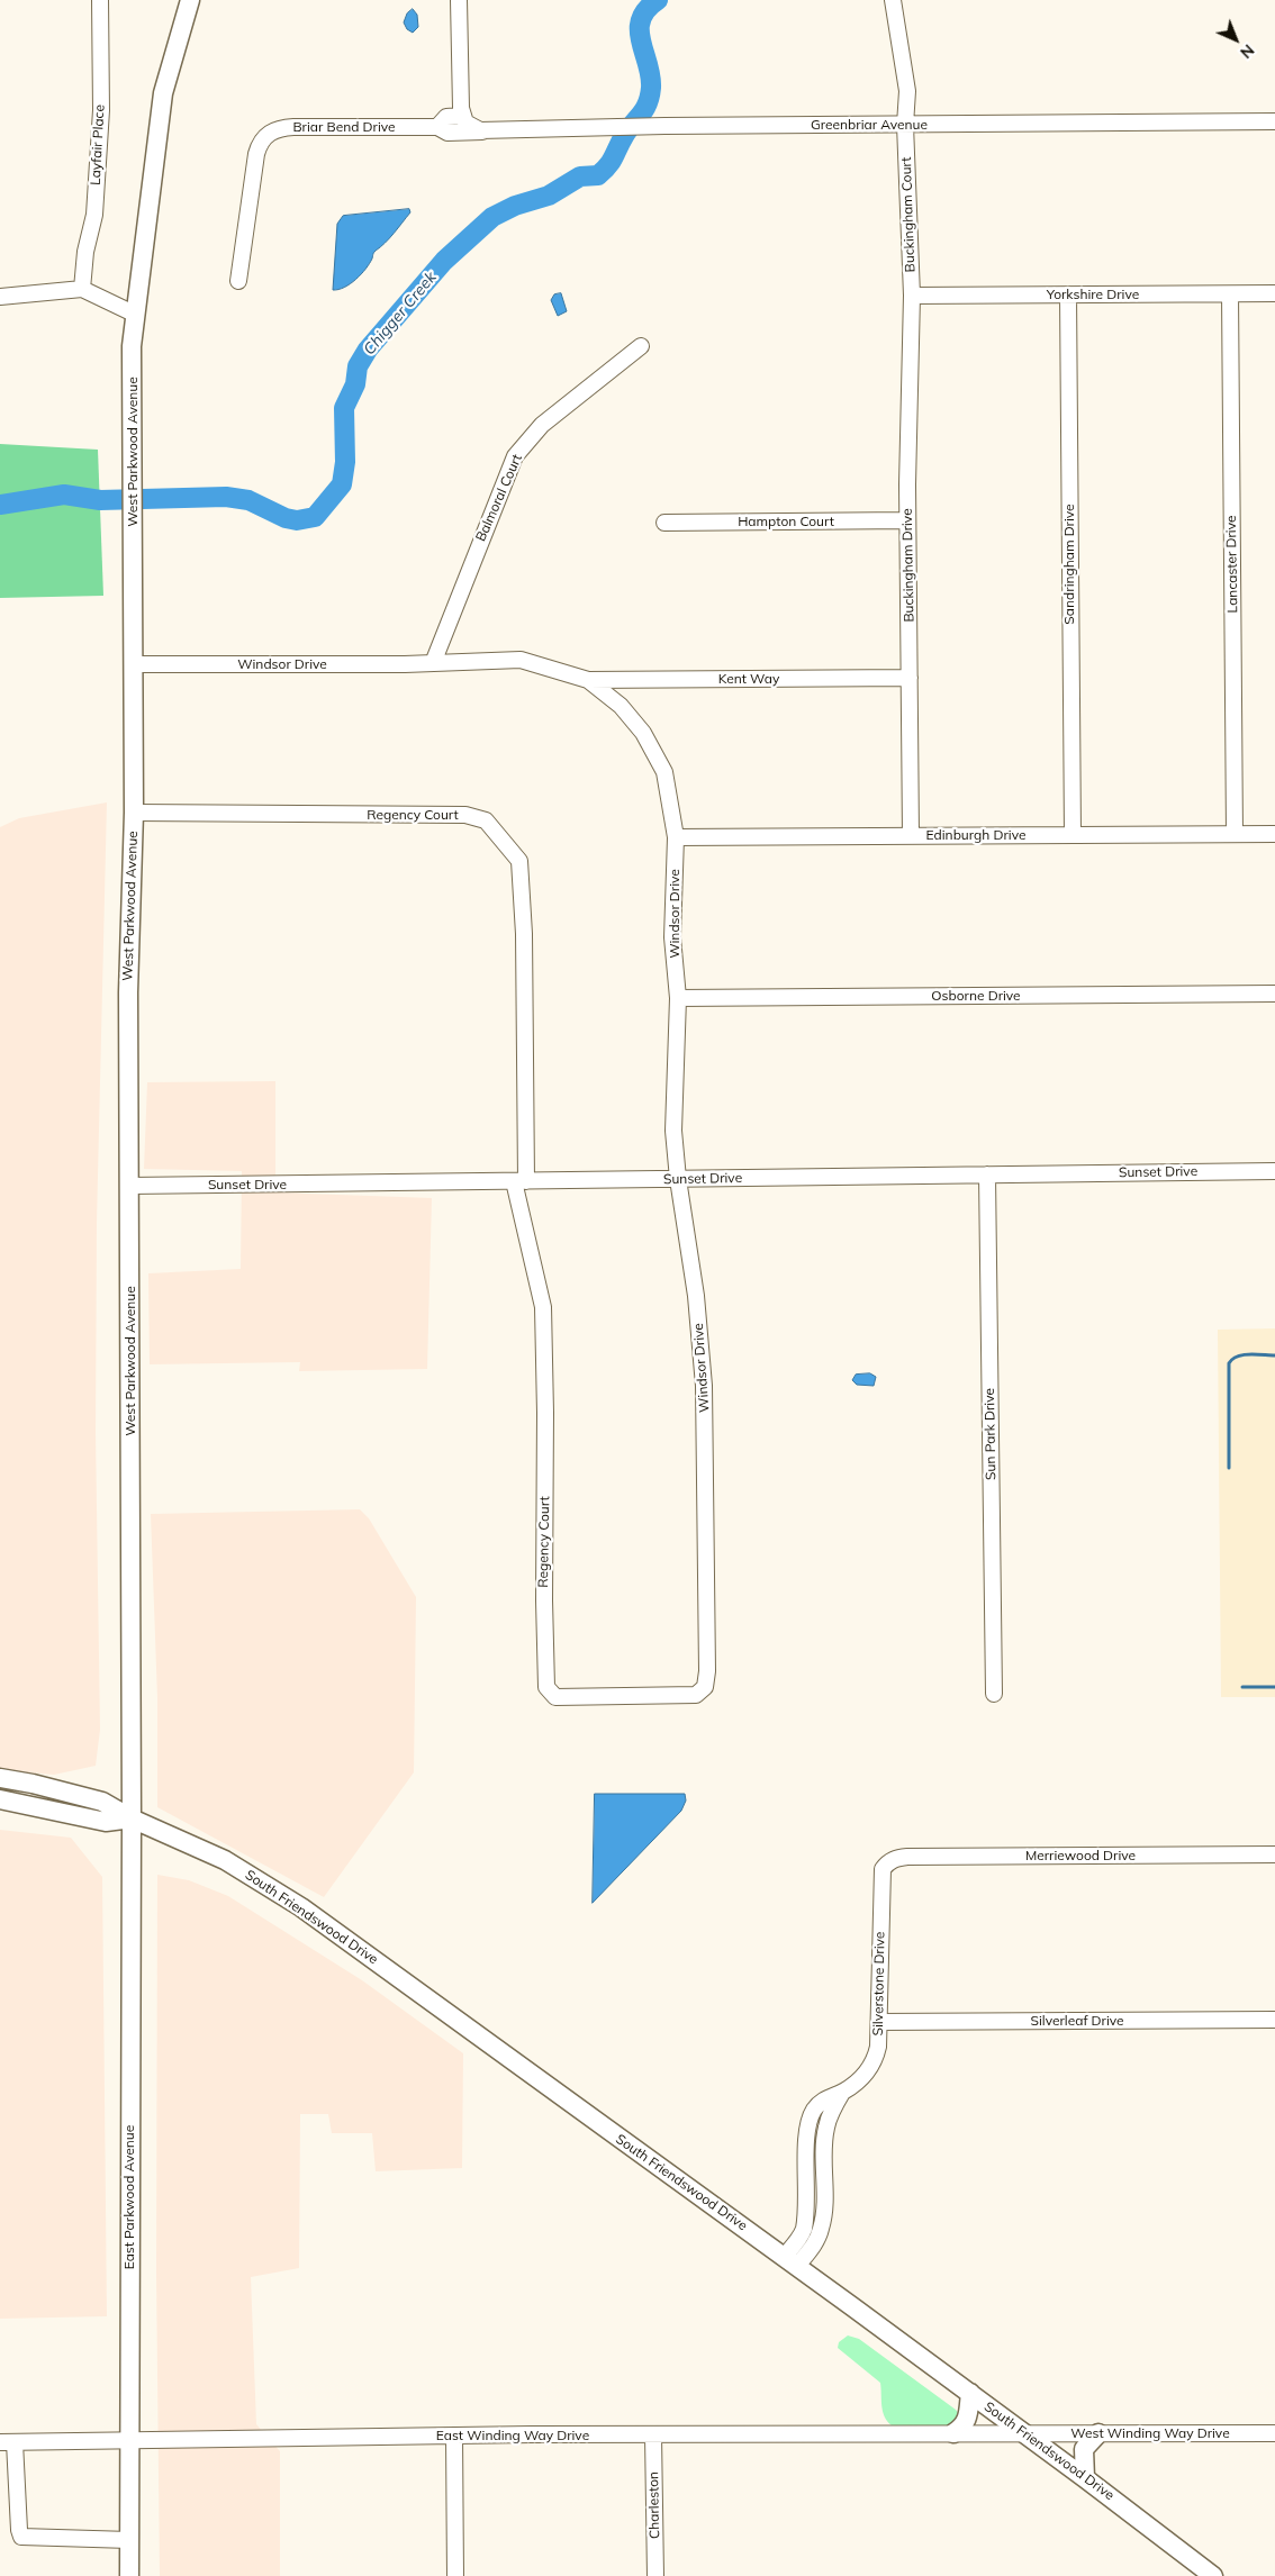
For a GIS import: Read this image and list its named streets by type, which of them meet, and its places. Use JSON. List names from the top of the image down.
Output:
{
  "streets": {
    "main road": ["West Parkwood Avenue", "South Friendswood Drive", "East Parkwood Avenue"],
    "street": [
      "Greenbriar Avenue",
      "Briar Bend Drive",
      "Layfair Place",
      "Buckingham Court",
      "Yorkshire Drive",
      "Balmoral Court",
      "Hampton Court",
      "Sandringham Drive",
      "Lancaster Drive",
      "Buckingham Drive",
      "Windsor Drive",
      "Kent Way",
      "Regency Court",
      "Edinburgh Drive",
      "Osborne Drive",
      "Sunset Drive",
      "Sun Park Drive",
      "Merriewood Drive",
      "Silverstone Drive",
      "Silverleaf Drive",
      "West Winding Way Drive",
      "East Winding Way Drive",
      "Charleston"
    ]
  },
  "crossings": [
    ["Greenbriar Avenue", "Briar Bend Drive"],
    ["Greenbriar Avenue", "Buckingham Court"],
    ["Buckingham Court", "Yorkshire Drive"],
    ["Buckingham Court", "Buckingham Drive"],
    ["Yorkshire Drive", "Sandringham Drive"],
    ["Yorkshire Drive", "Lancaster Drive"],
    ["Yorkshire Drive", "Buckingham Drive"],
    ["West Parkwood Avenue", "Windsor Drive"],
    ["West Parkwood Avenue", "Regency Court"],
    ["West Parkwood Avenue", "Sunset Drive"],
    ["West Parkwood Avenue", "South Friendswood Drive"],
    ["West Parkwood Avenue", "East Parkwood Avenue"],
    ["Balmoral Court", "Windsor Drive"],
    ["Hampton Court", "Buckingham Drive"],
    ["Sandringham Drive", "Edinburgh Drive"],
    ["Lancaster Drive", "Edinburgh Drive"],
    ["Buckingham Drive", "Kent Way"],
    ["Buckingham Drive", "Edinburgh Drive"],
    ["Windsor Drive", "Kent Way"],
    ["Windsor Drive", "Regency Court"],
    ["Windsor Drive", "Edinburgh Drive"],
    ["Windsor Drive", "Osborne Drive"],
    ["Windsor Drive", "Sunset Drive"],
    ["Regency Court", "Sunset Drive"],
    ["Sunset Drive", "Sun Park Drive"],
    ["Merriewood Drive", "Silverstone Drive"],
    ["South Friendswood Drive", "Silverstone Drive"],
    ["South Friendswood Drive", "East Parkwood Avenue"],
    ["South Friendswood Drive", "West Winding Way Drive"],
    ["South Friendswood Drive", "East Winding Way Drive"],
    ["Silverstone Drive", "Silverleaf Drive"],
    ["East Parkwood Avenue", "East Winding Way Drive"],
    ["West Winding Way Drive", "East Winding Way Drive"],
    ["East Winding Way Drive", "Charleston"]
  ],
  "water": ["Chigger Creek"],
  "north": "bottom right"
}
